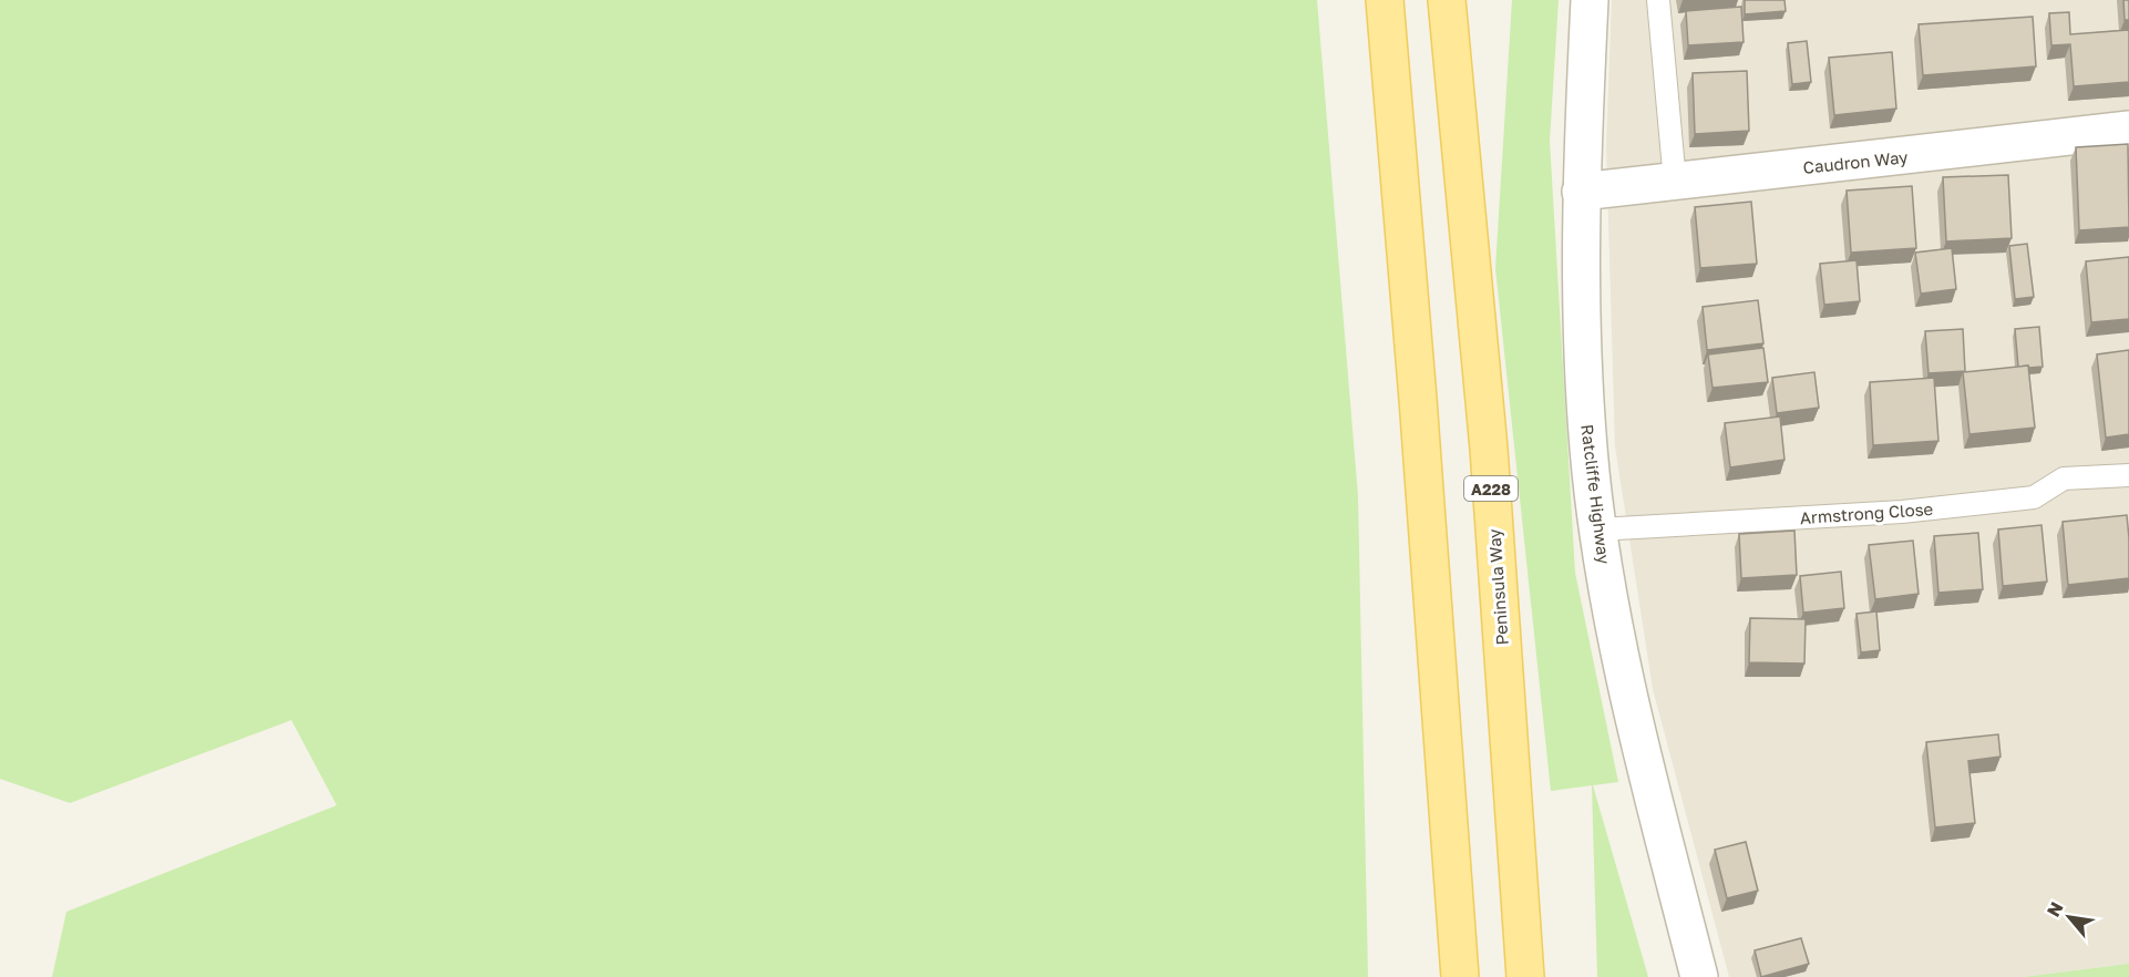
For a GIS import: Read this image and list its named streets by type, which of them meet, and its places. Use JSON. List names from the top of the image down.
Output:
{
  "streets": {
    "main road": ["A228", "Peninsula Way"],
    "street": ["Caudron Way", "Ratcliffe Highway"],
    "lane": ["Armstrong Close"]
  },
  "crossings": [
    ["Caudron Way", "Ratcliffe Highway"],
    ["Ratcliffe Highway", "Armstrong Close"]
  ],
  "north": "top left"
}
